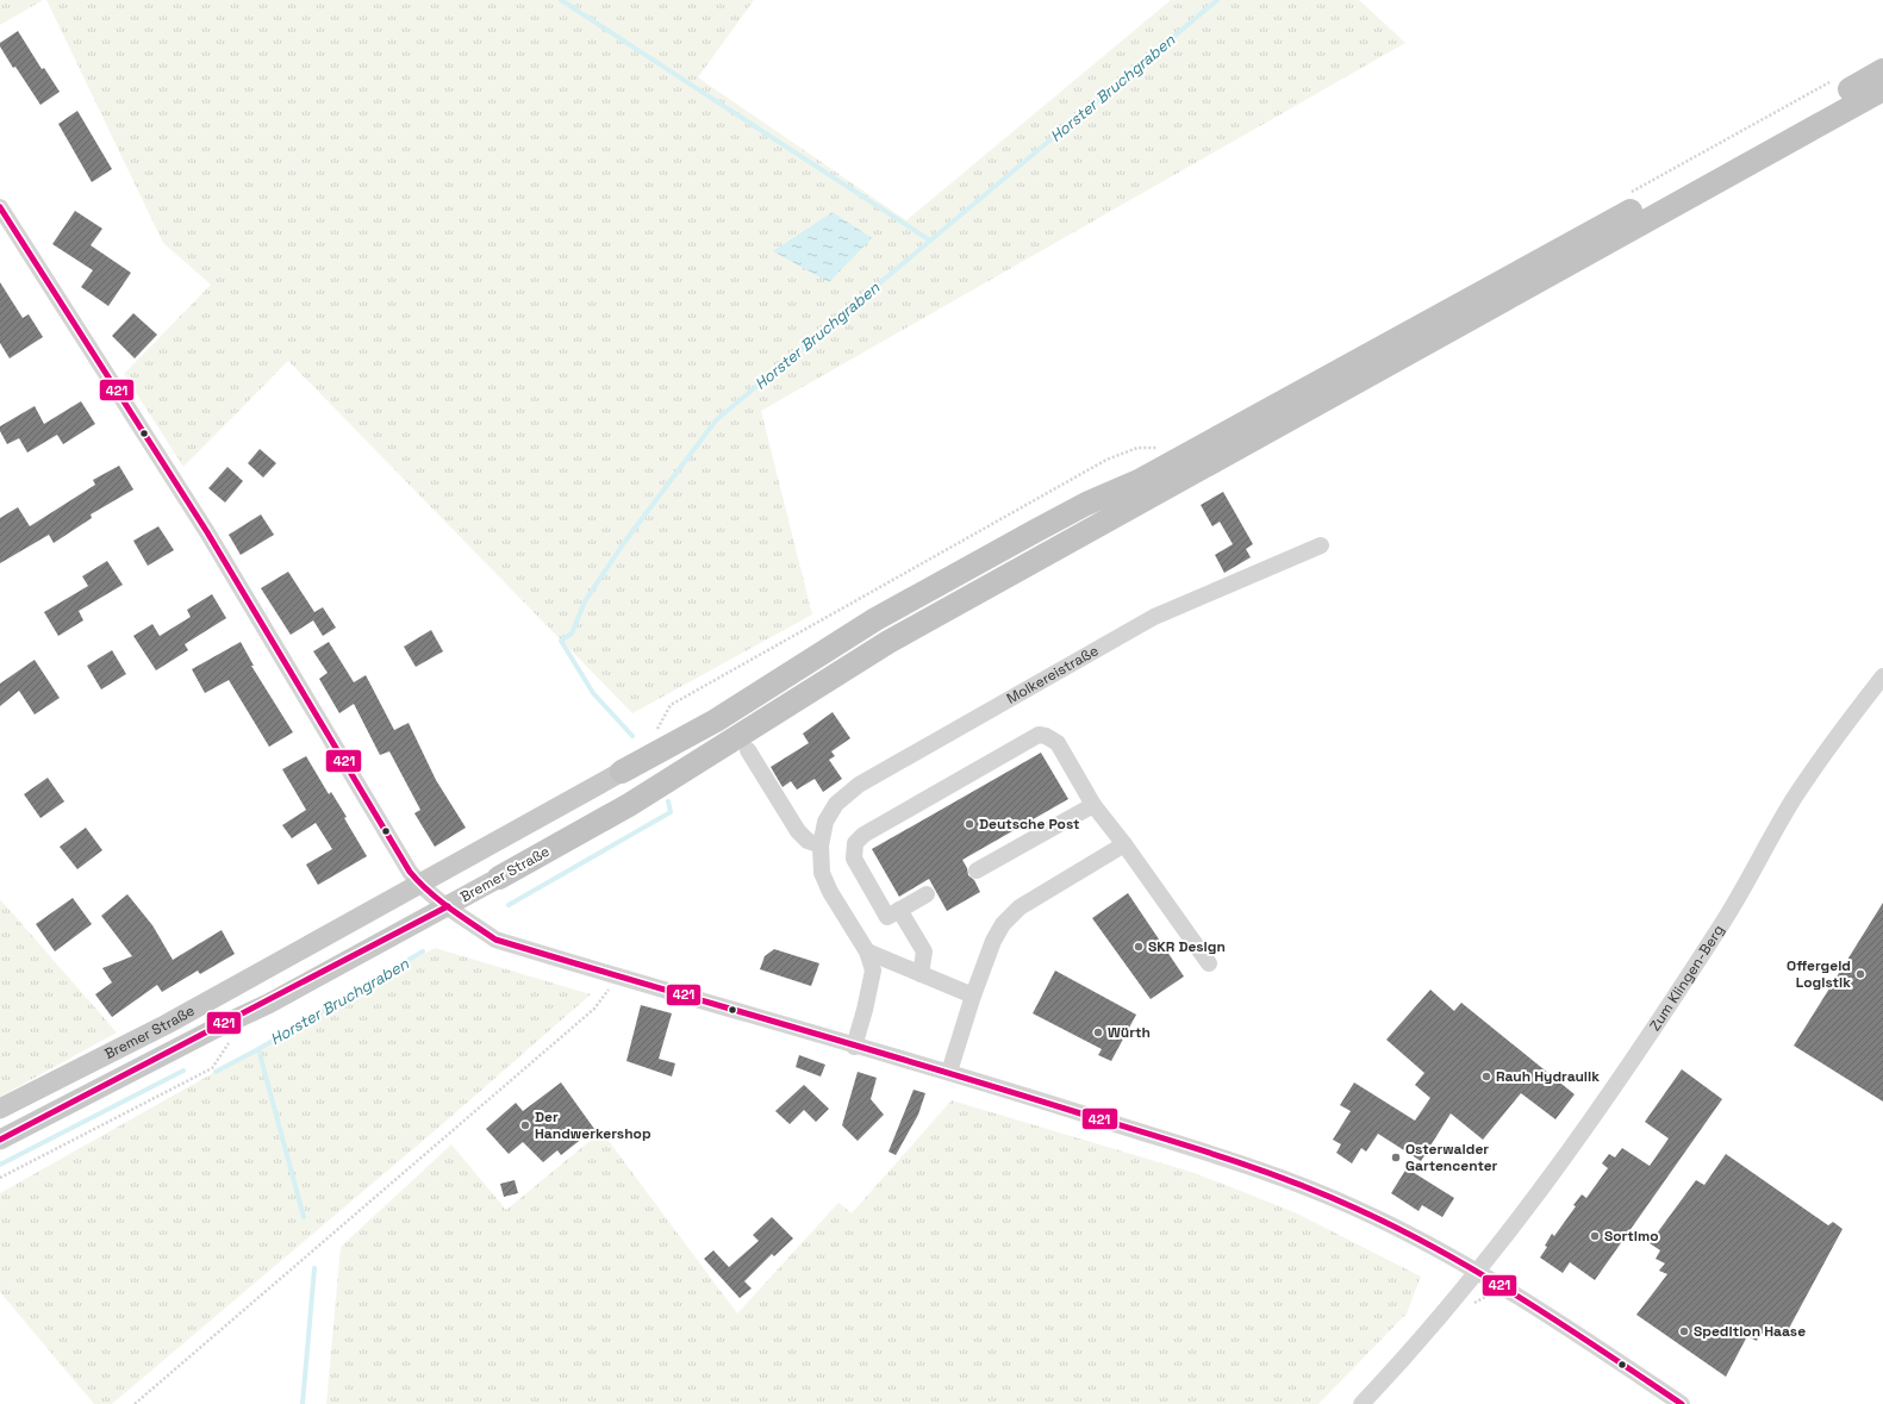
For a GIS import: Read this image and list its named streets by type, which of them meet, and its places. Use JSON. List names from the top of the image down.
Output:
{
  "streets": {
    "highway": ["Bremer Straße"],
    "street": ["Molkereistraße", "Zum Klingen-Berg"]
  },
  "water": ["Horster Bruchgraben"],
  "places": [
    "Deutsche Post",
    "SKR Design",
    "Offergeld Logistik",
    "Würth",
    "Rauh Hydraulik",
    "Der Handwerkershop",
    "Osterwalder Gartencenter",
    "Sortimo",
    "Spedition Haase"
  ],
  "lines": ["transit line 421"]
}
